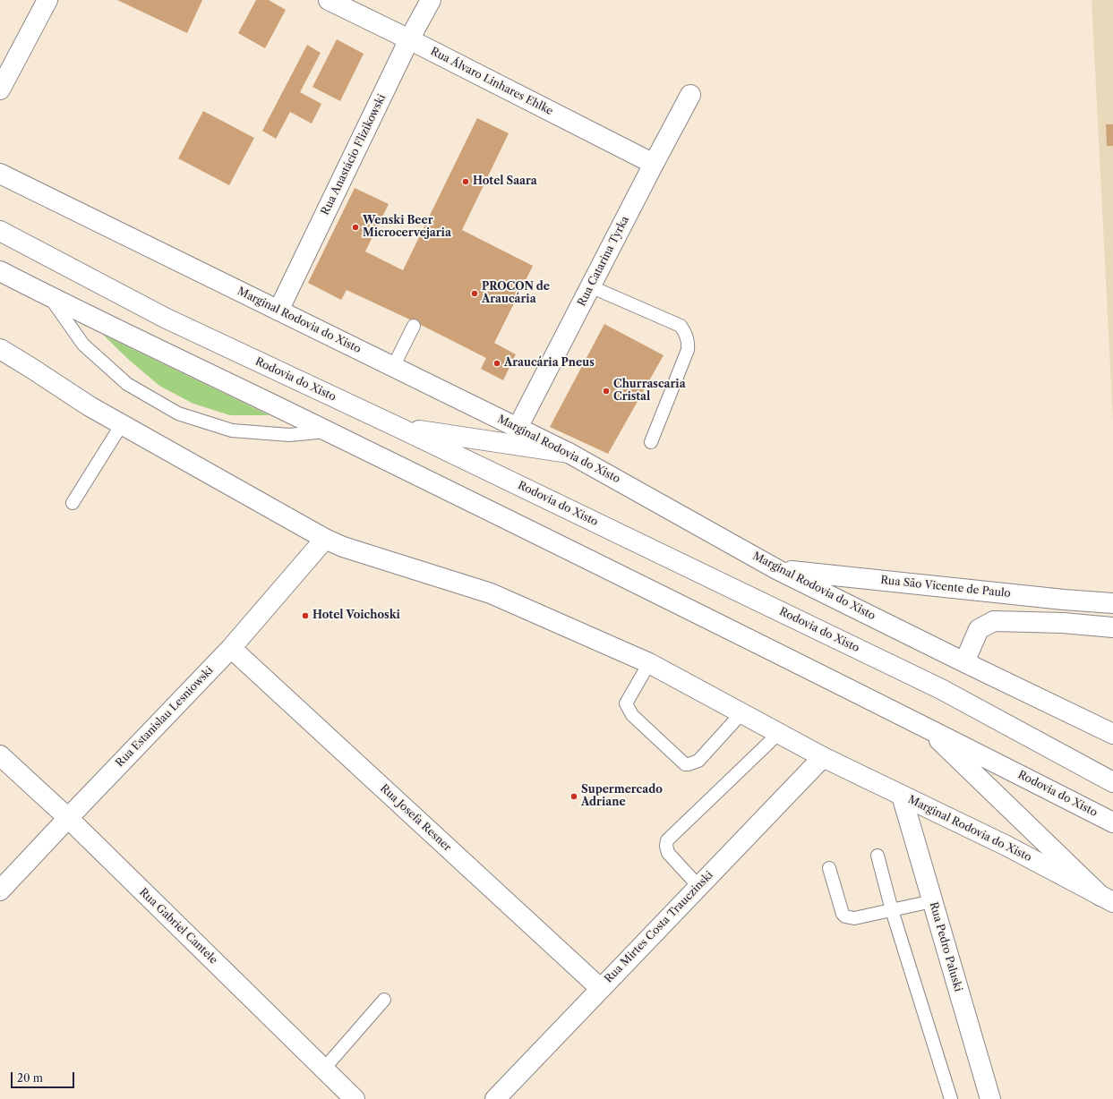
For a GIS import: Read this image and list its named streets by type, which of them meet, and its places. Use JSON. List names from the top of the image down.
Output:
{
  "streets": {
    "main road": [
      "Rua Álvaro Linhares Ehlke",
      "Rua Anastácio Flizikowski",
      "Rua Catarina Tyrka",
      "Marginal Rodovia do Xisto",
      "Rodovia do Xisto",
      "Rua São Vicente de Paulo",
      "Rua Estanislau Lesniowski",
      "Rua Josefa Resner",
      "Rua Gabriel Cantele",
      "Rua Mirtes Costa Trauczinski",
      "Rua Pedro Paluski"
    ]
  },
  "crossings": [
    ["Rua Álvaro Linhares Ehlke", "Rua Anastácio Flizikowski"],
    ["Rua Álvaro Linhares Ehlke", "Rua Catarina Tyrka"],
    ["Rua Anastácio Flizikowski", "Marginal Rodovia do Xisto"],
    ["Rua Catarina Tyrka", "Marginal Rodovia do Xisto"],
    ["Marginal Rodovia do Xisto", "Rua São Vicente de Paulo"],
    ["Marginal Rodovia do Xisto", "Rua Estanislau Lesniowski"],
    ["Marginal Rodovia do Xisto", "Rua Mirtes Costa Trauczinski"],
    ["Marginal Rodovia do Xisto", "Rua Pedro Paluski"],
    ["Rua Estanislau Lesniowski", "Rua Josefa Resner"],
    ["Rua Estanislau Lesniowski", "Rua Gabriel Cantele"],
    ["Rua Josefa Resner", "Rua Mirtes Costa Trauczinski"]
  ],
  "places": [
    "Hotel Saara",
    "Wenski Beer Microcervejaria",
    "PROCON de Araucária",
    "Araucária Pneus",
    "Churrascaria Cristal",
    "Hotel Voichoski",
    "Supermercado Adriane"
  ],
  "scale_bar": "20 m"
}
